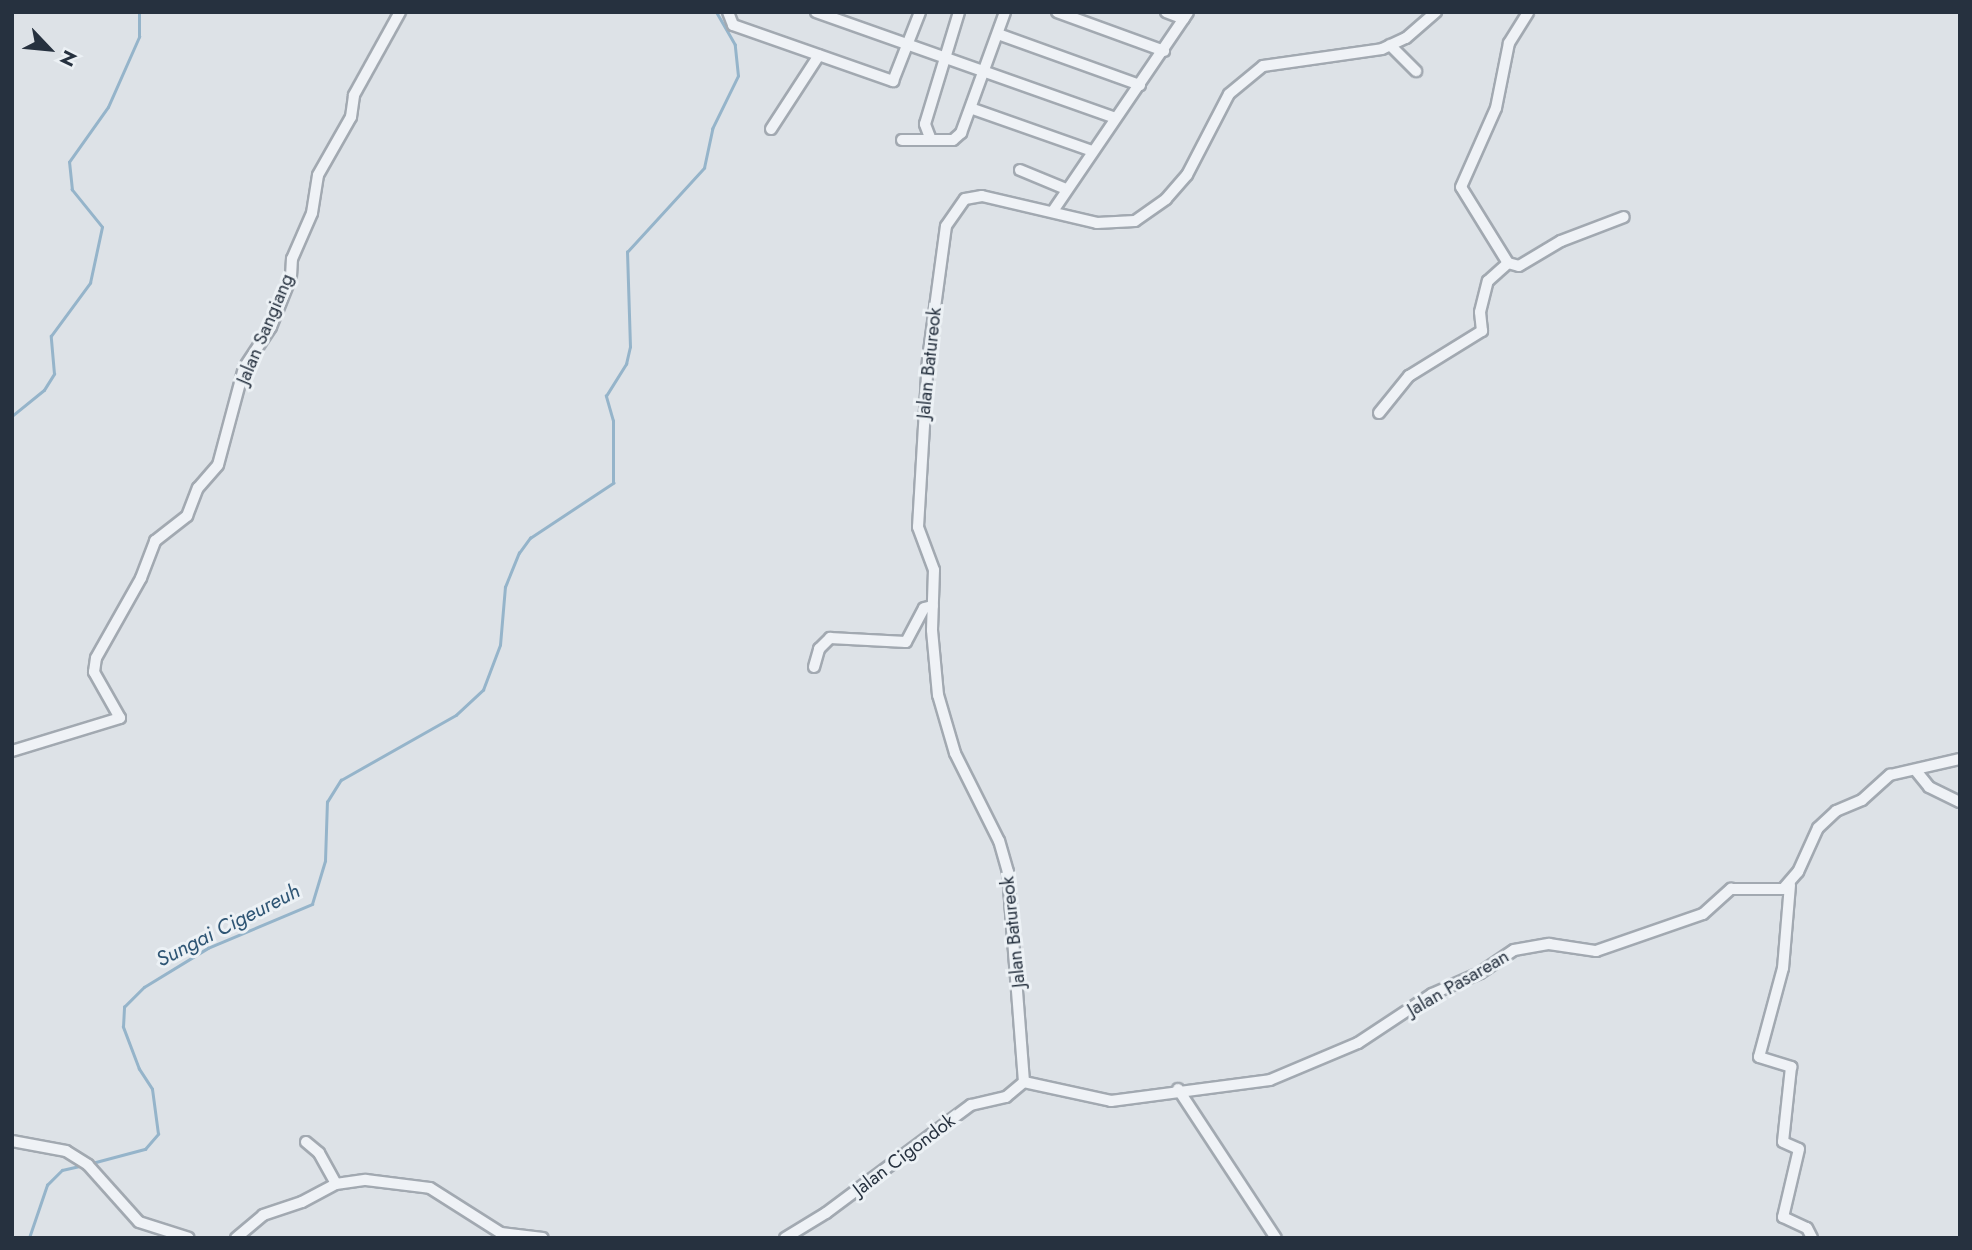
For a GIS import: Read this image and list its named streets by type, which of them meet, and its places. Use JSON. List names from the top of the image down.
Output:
{
  "streets": {
    "street": [
      "Jalan Sangiang",
      "Jalan Batureok",
      "Jalan Pasarean",
      "Jalan Cigondok"
    ]
  },
  "crossings": [
    ["Jalan Batureok", "Jalan Pasarean"],
    ["Jalan Batureok", "Jalan Cigondok"],
    ["Jalan Pasarean", "Jalan Cigondok"]
  ],
  "water": ["Sungai Cigeureuh"],
  "north": "bottom right"
}
